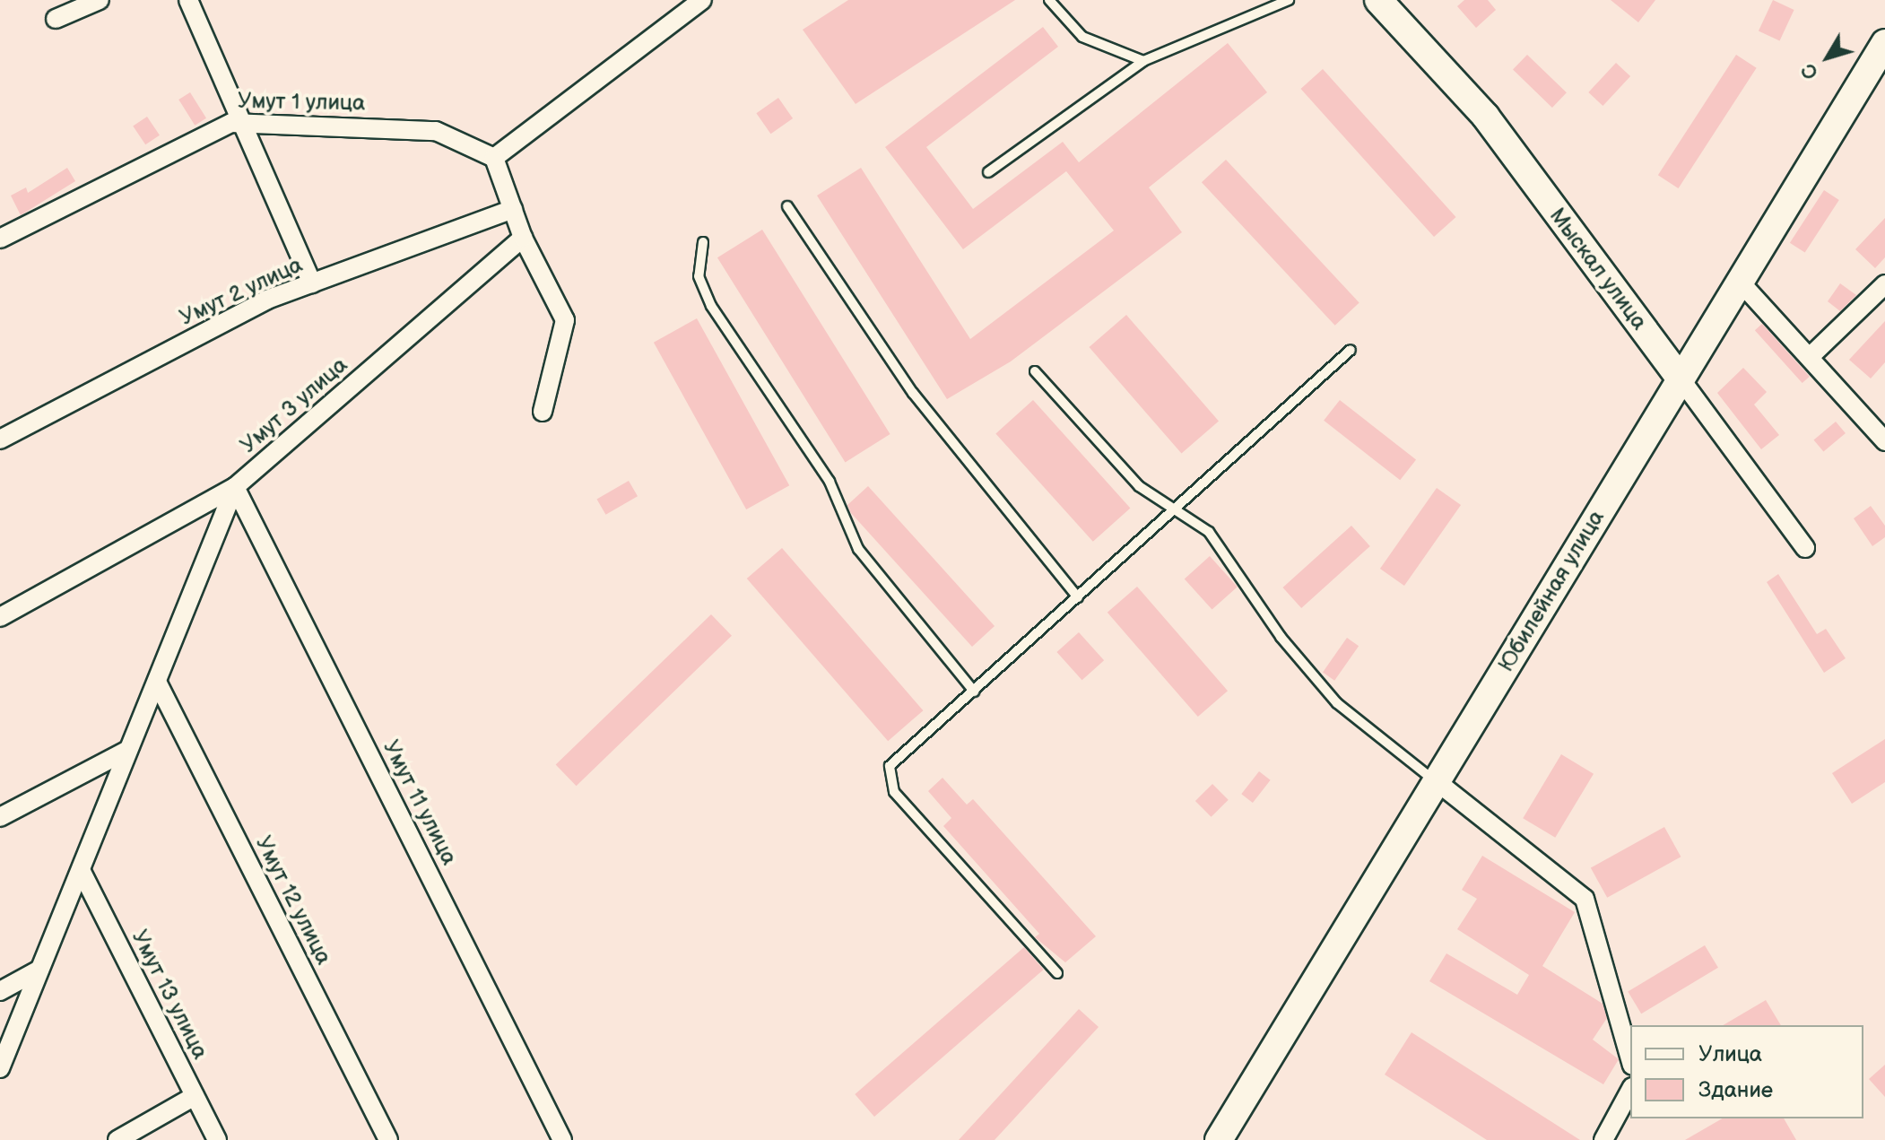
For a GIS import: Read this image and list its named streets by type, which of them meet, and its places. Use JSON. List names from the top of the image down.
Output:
{
  "streets": {
    "main road": ["Мыскал улица", "Юбилейная улица"],
    "street": [
      "Умут 1 улица",
      "Умут 2 улица",
      "Умут 3 улица",
      "Умут 11 улица",
      "Умут 12 улица",
      "Умут 13 улица"
    ]
  },
  "crossings": [
    ["Мыскал улица", "Юбилейная улица"],
    ["Умут 3 улица", "Умут 11 улица"]
  ],
  "legend": ["Улица", "Здание"],
  "north": "bottom left"
}
